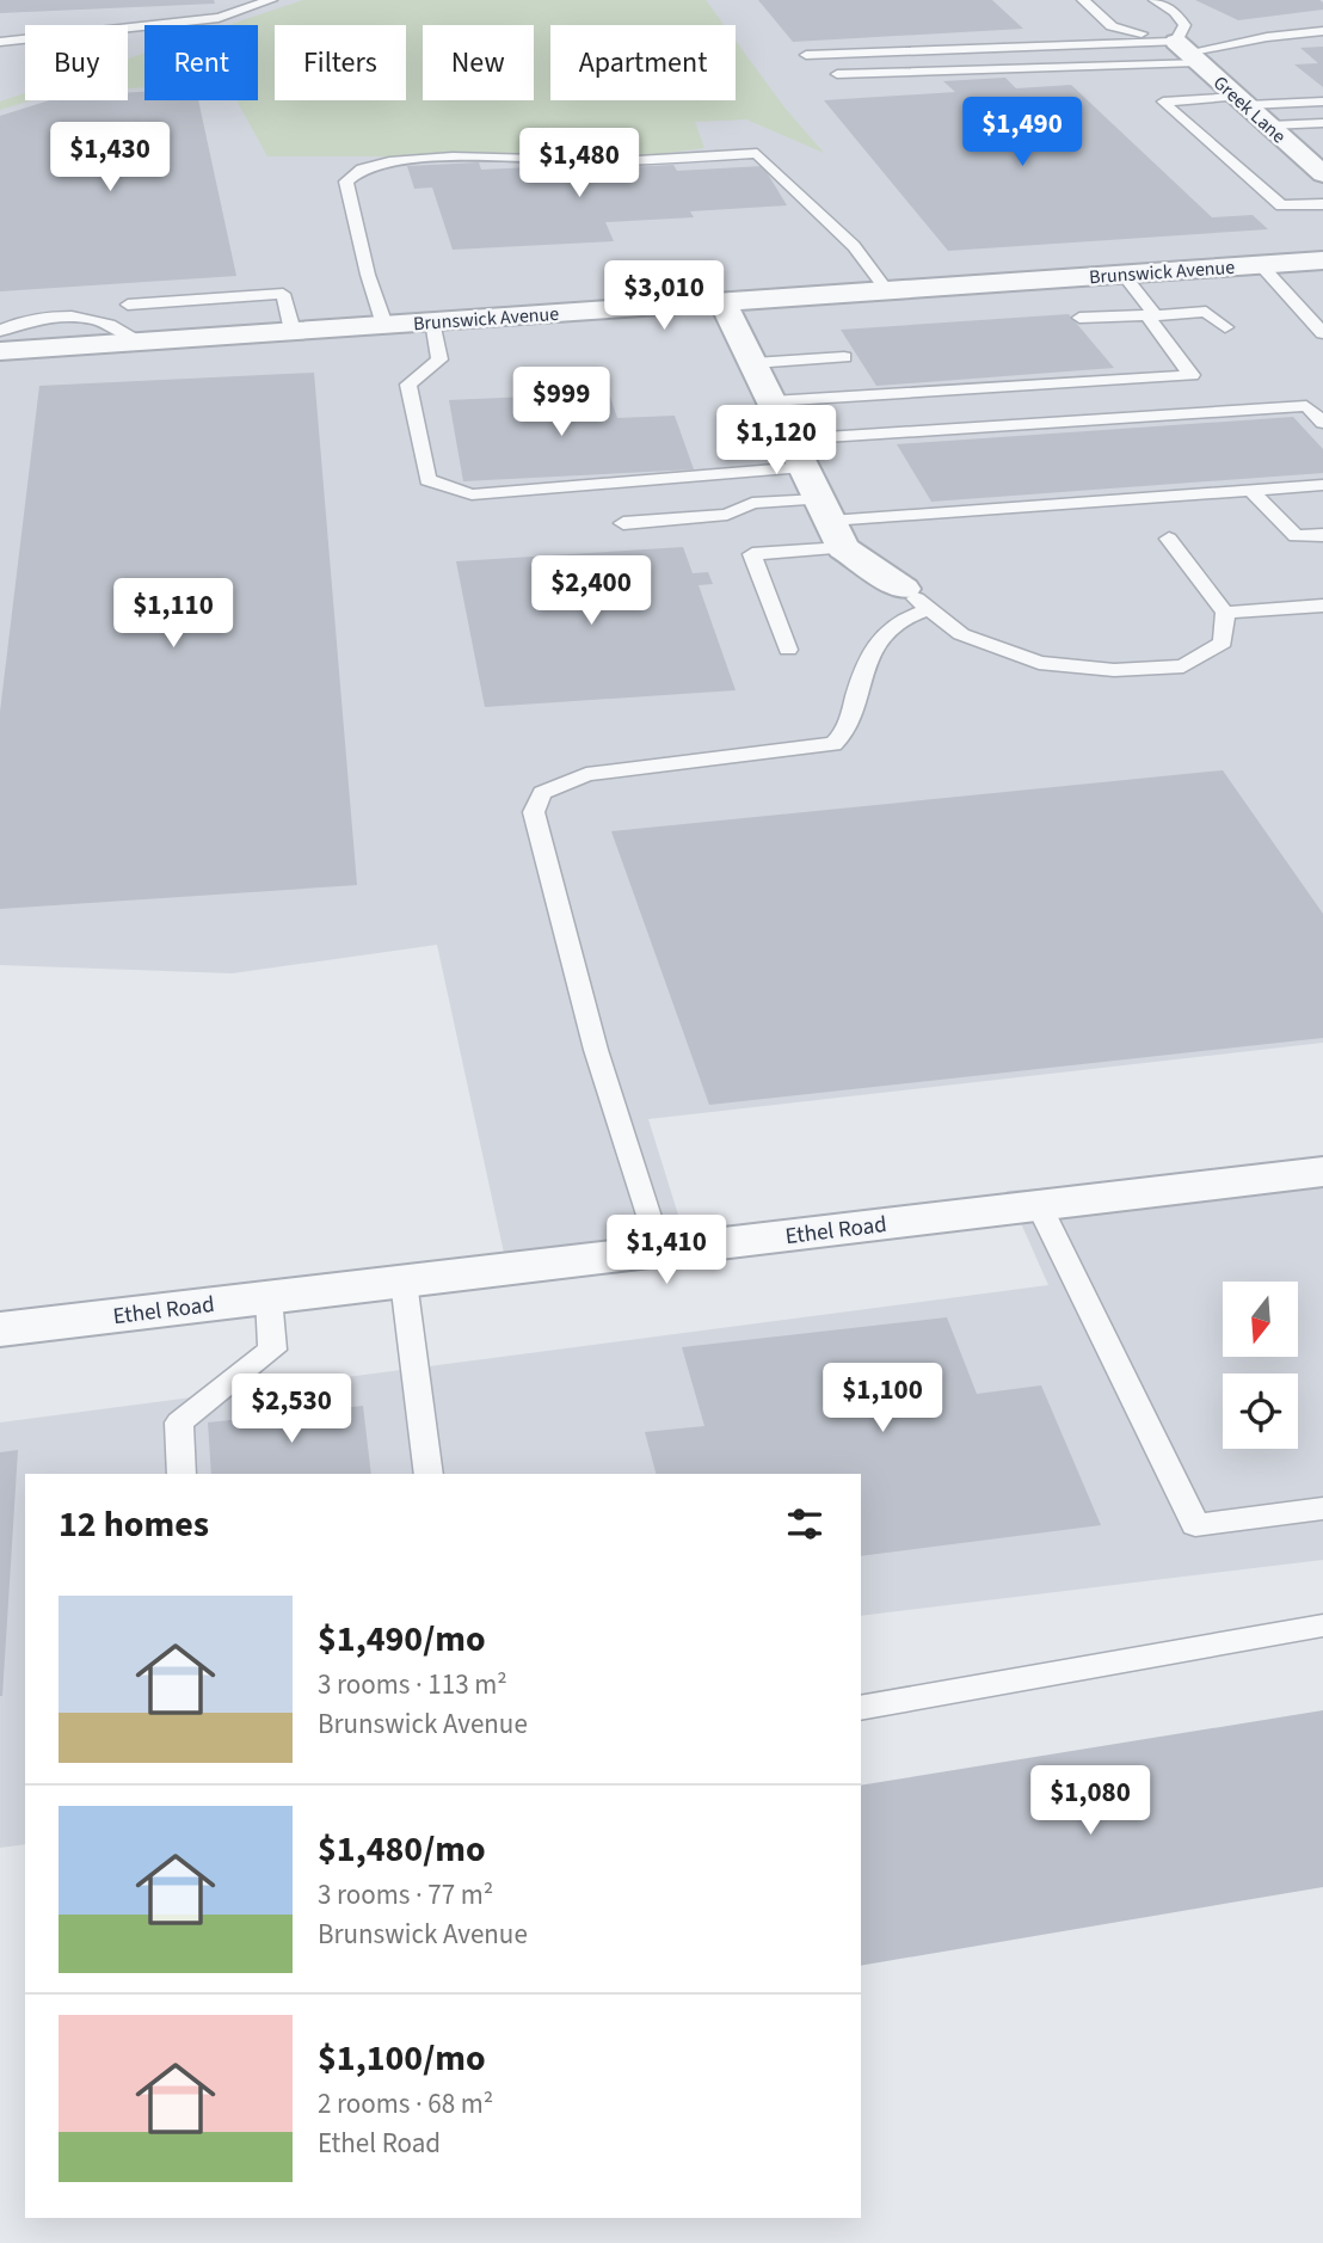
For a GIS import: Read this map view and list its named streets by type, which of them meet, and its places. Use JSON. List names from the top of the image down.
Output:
{
  "streets": {
    "street": ["Greek Lane", "Brunswick Avenue", "Ethel Road"]
  },
  "north": "bottom",
  "page": {
    "chip": [
      "Buy",
      "Rent",
      "Filters",
      "New",
      "Apartment"
    ],
    "price": [
      "$1,490",
      "$1,430",
      "$1,480",
      "$3,010",
      "$999",
      "$1,120",
      "$2,400",
      "$1,110",
      "$1,410",
      "$1,100",
      "$2,530",
      "$1,080"
    ],
    "heading": "12 homes",
    "list": [
      {
        "name": "$1,490/mo",
        "note": "3 rooms · 113 m² · Brunswick Avenue"
      },
      {
        "name": "$1,480/mo",
        "note": "3 rooms · 77 m² · Brunswick Avenue"
      },
      {
        "name": "$1,100/mo",
        "note": "2 rooms · 68 m² · Ethel Road"
      }
    ]
  }
}
